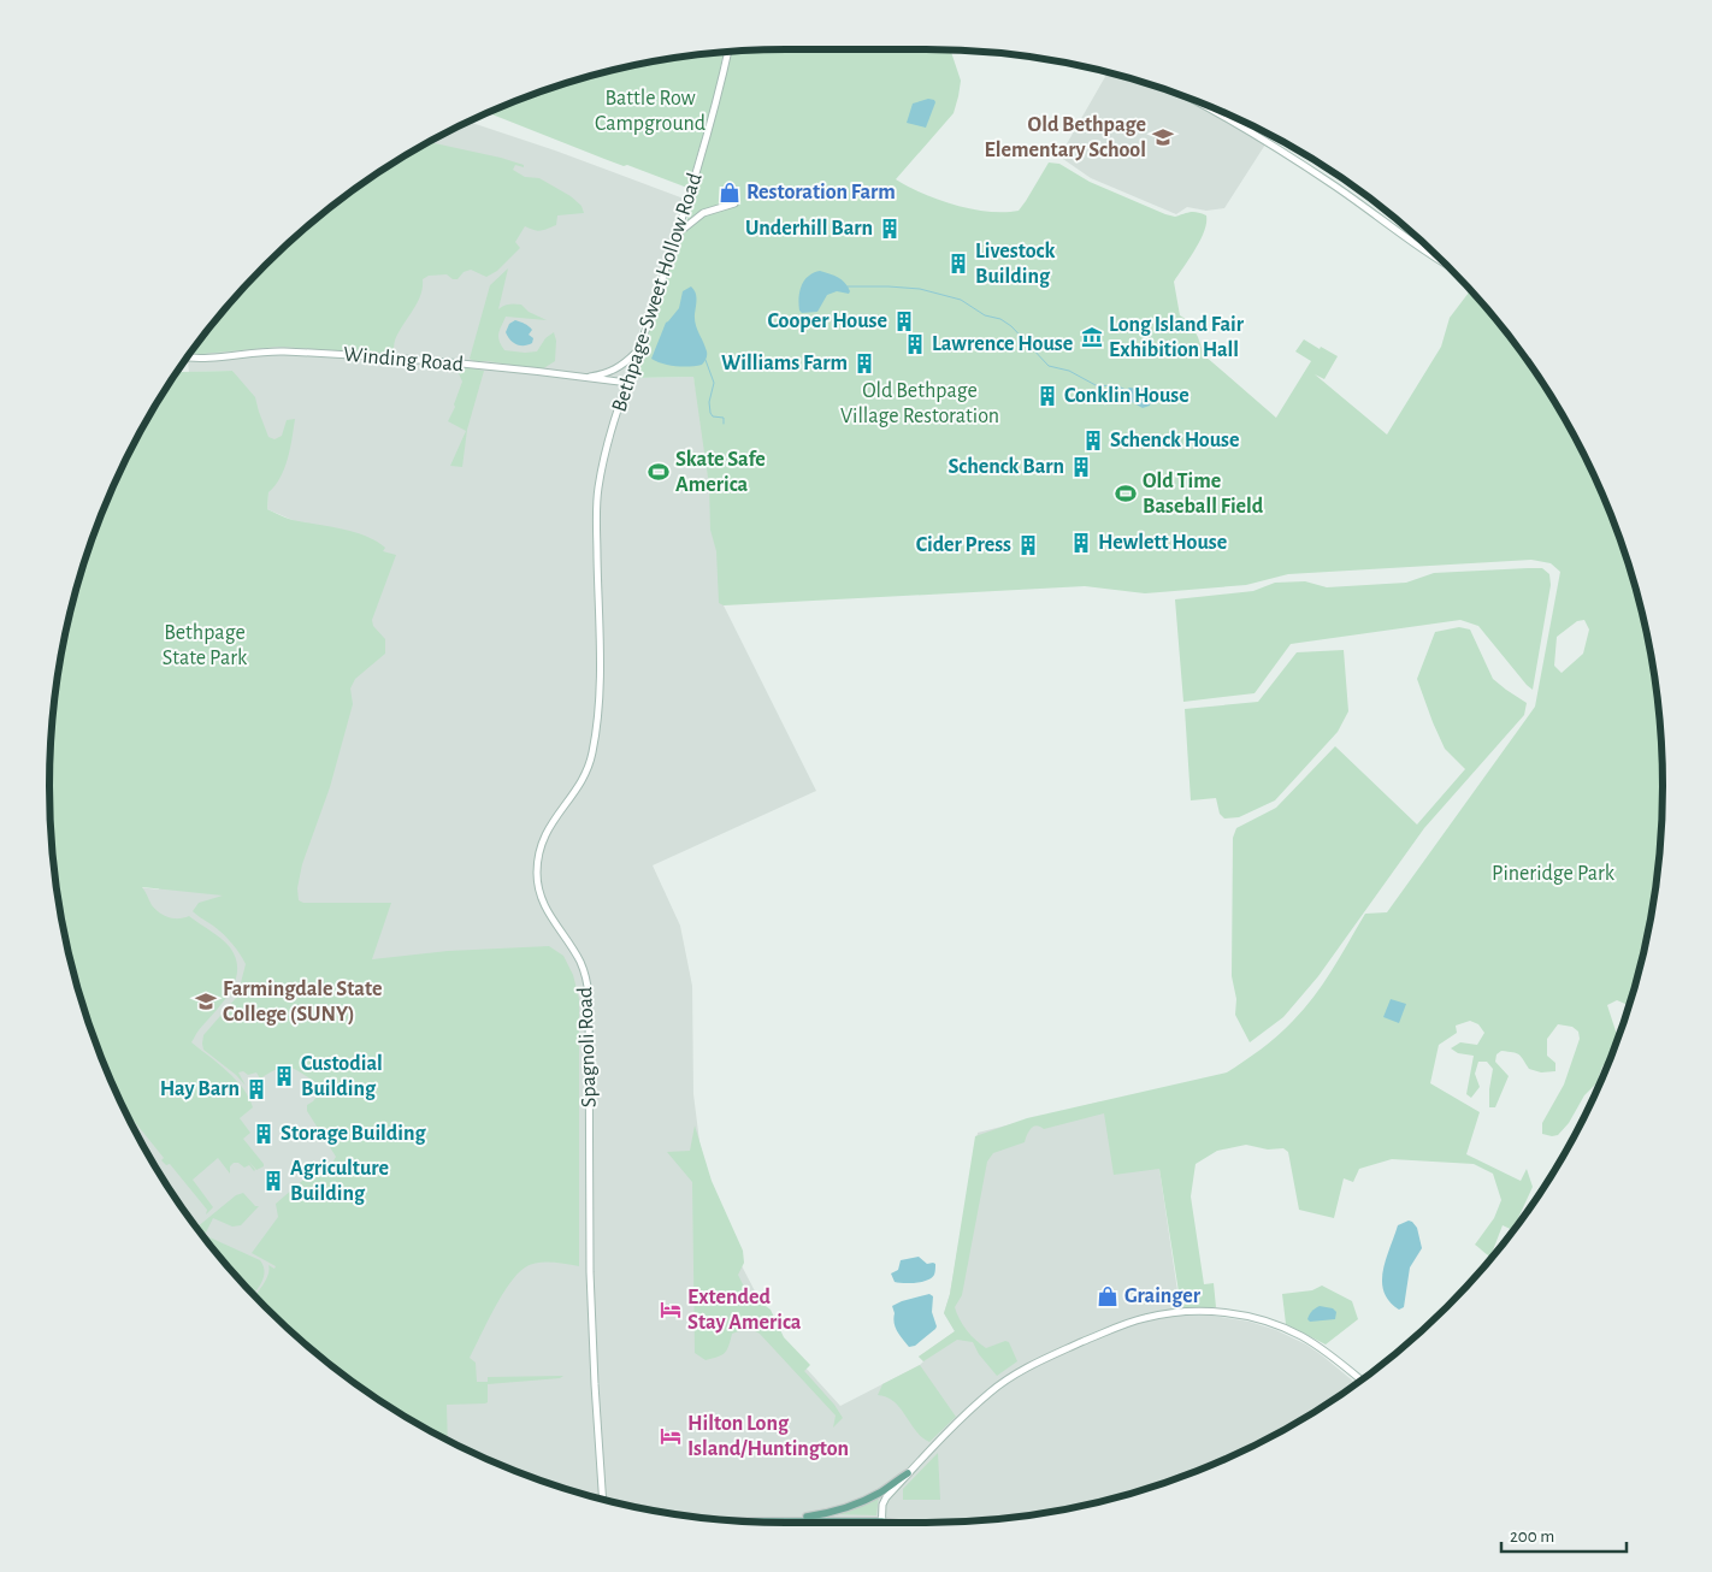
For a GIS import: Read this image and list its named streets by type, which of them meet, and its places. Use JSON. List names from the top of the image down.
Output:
{
  "streets": {
    "main road": ["Bethpage-Sweet Hollow Road", "Winding Road", "Spagnoli Road"]
  },
  "crossings": [
    ["Bethpage-Sweet Hollow Road", "Winding Road"],
    ["Bethpage-Sweet Hollow Road", "Spagnoli Road"]
  ],
  "parks": [
    "Battle Row Campground",
    "Old Bethpage Village Restoration",
    "Bethpage State Park",
    "Pineridge Park"
  ],
  "places": {
    "school or university": ["Old Bethpage Elementary School", "Farmingdale State College (SUNY)"],
    "shop": ["Restoration Farm", "Grainger"],
    "building": [
      "Underhill Barn",
      "Livestock Building",
      "Cooper House",
      "Lawrence House",
      "Williams Farm",
      "Conklin House",
      "Schenck House",
      "Schenck Barn",
      "Hewlett House",
      "Cider Press",
      "Custodial Building",
      "Hay Barn",
      "Storage Building",
      "Agriculture Building"
    ],
    "museum": ["Long Island Fair Exhibition Hall"],
    "sports": ["Skate Safe America", "Old Time Baseball Field"],
    "hotel": ["Extended Stay America", "Hilton Long Island/Huntington"]
  },
  "scale_bar": "200 m"
}
